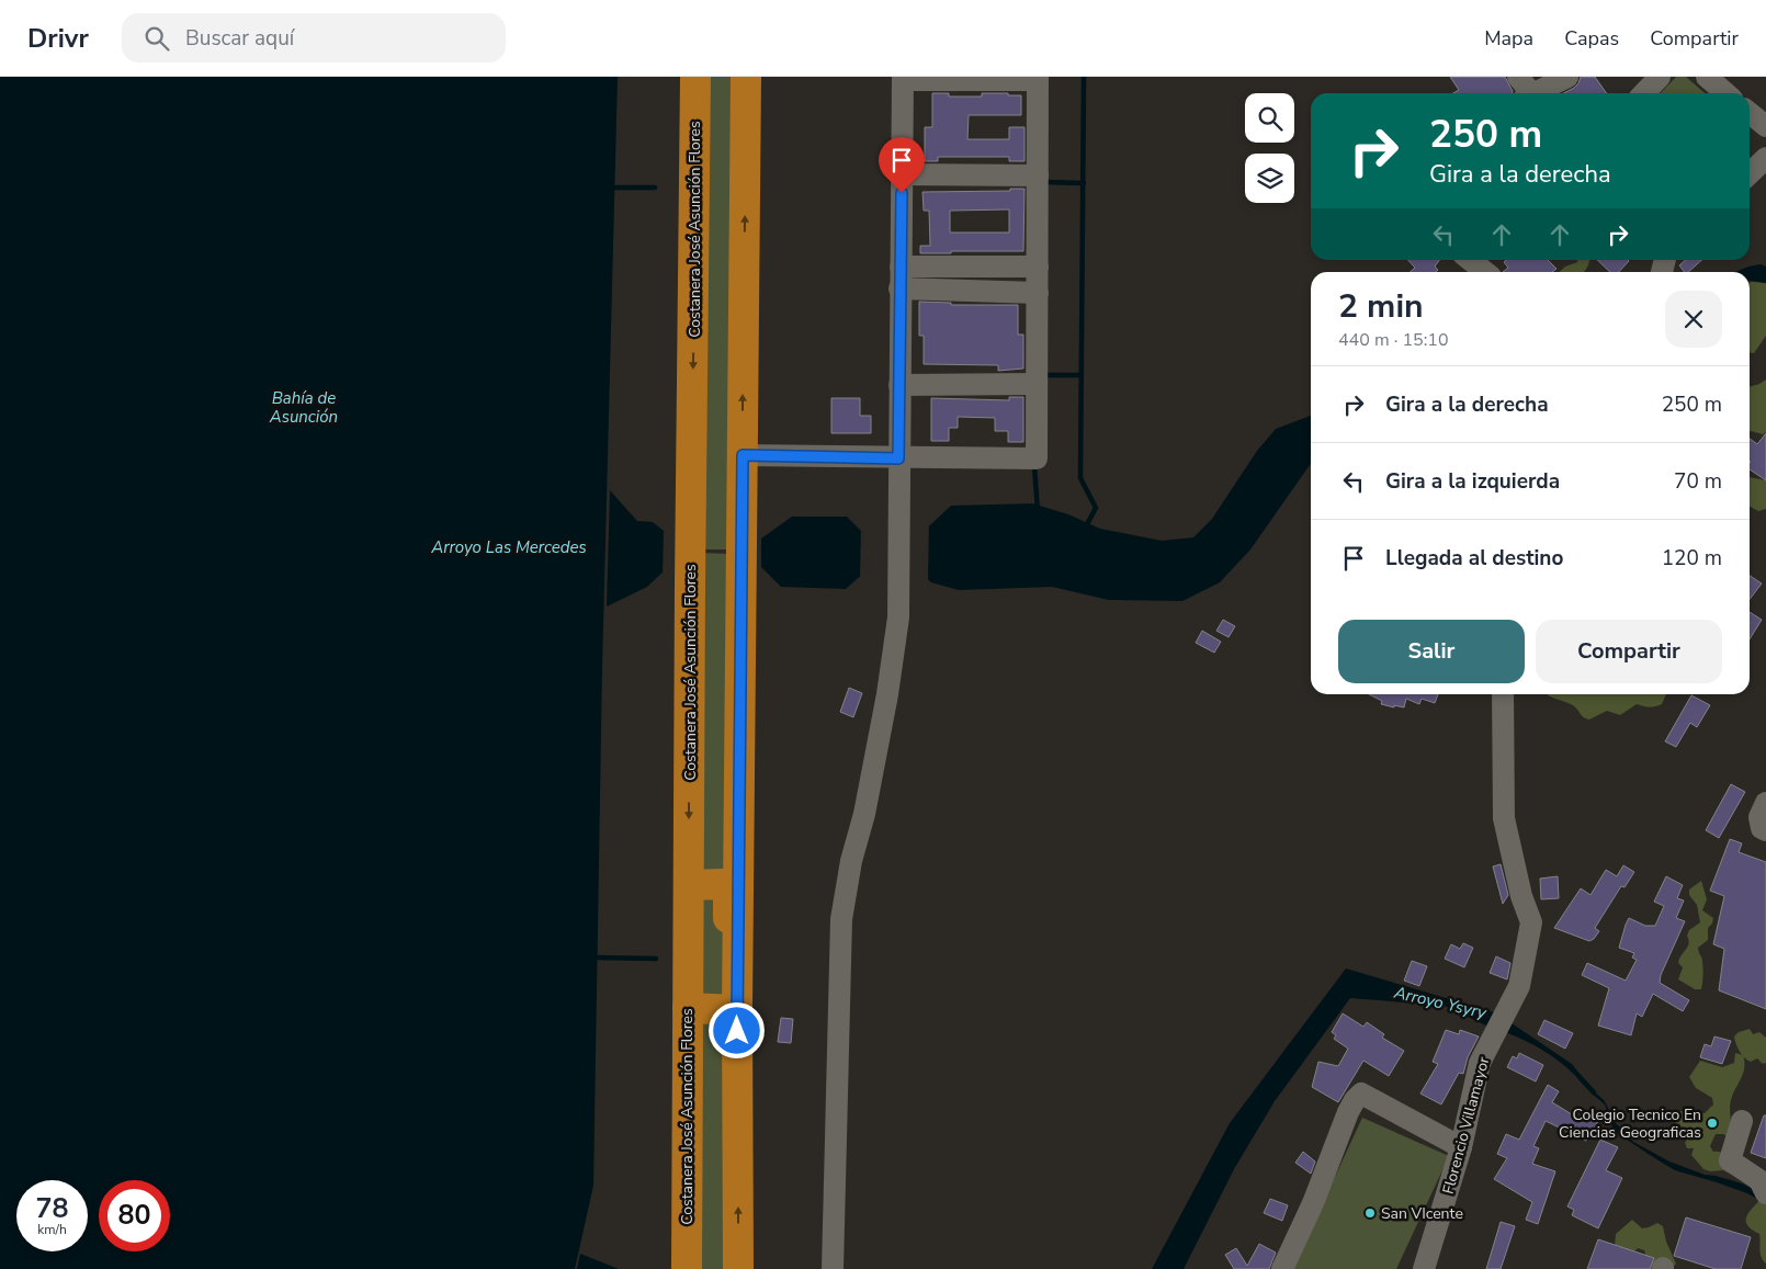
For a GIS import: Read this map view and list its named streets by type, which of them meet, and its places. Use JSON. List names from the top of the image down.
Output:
{
  "streets": {
    "highway": ["Costanera José Asunción Flores"],
    "street": ["Florencio Villamayor"]
  },
  "water": ["Bahía de Asunción", "Arroyo Las Mercedes", "Arroyo Ysyry"],
  "places": ["Colegio Tecnico En Ciencias Geograficas", "San VIcente"],
  "page": {
    "header": "Drivr",
    "search": "Buscar aquí",
    "nav": ["Mapa", "Capas", "Compartir"],
    "turn": ["250 m", "Gira a la derecha"],
    "heading": ["2 min", "440 m · 15:10"],
    "list": [
      {
        "name": "Gira a la derecha",
        "value": "250 m"
      },
      {
        "name": "Gira a la izquierda",
        "value": "70 m"
      },
      {
        "name": "Llegada al destino",
        "value": "120 m"
      }
    ],
    "buttons": ["Salir", "Compartir"],
    "speed": "78 km/h",
    "limit": "80"
  }
}
